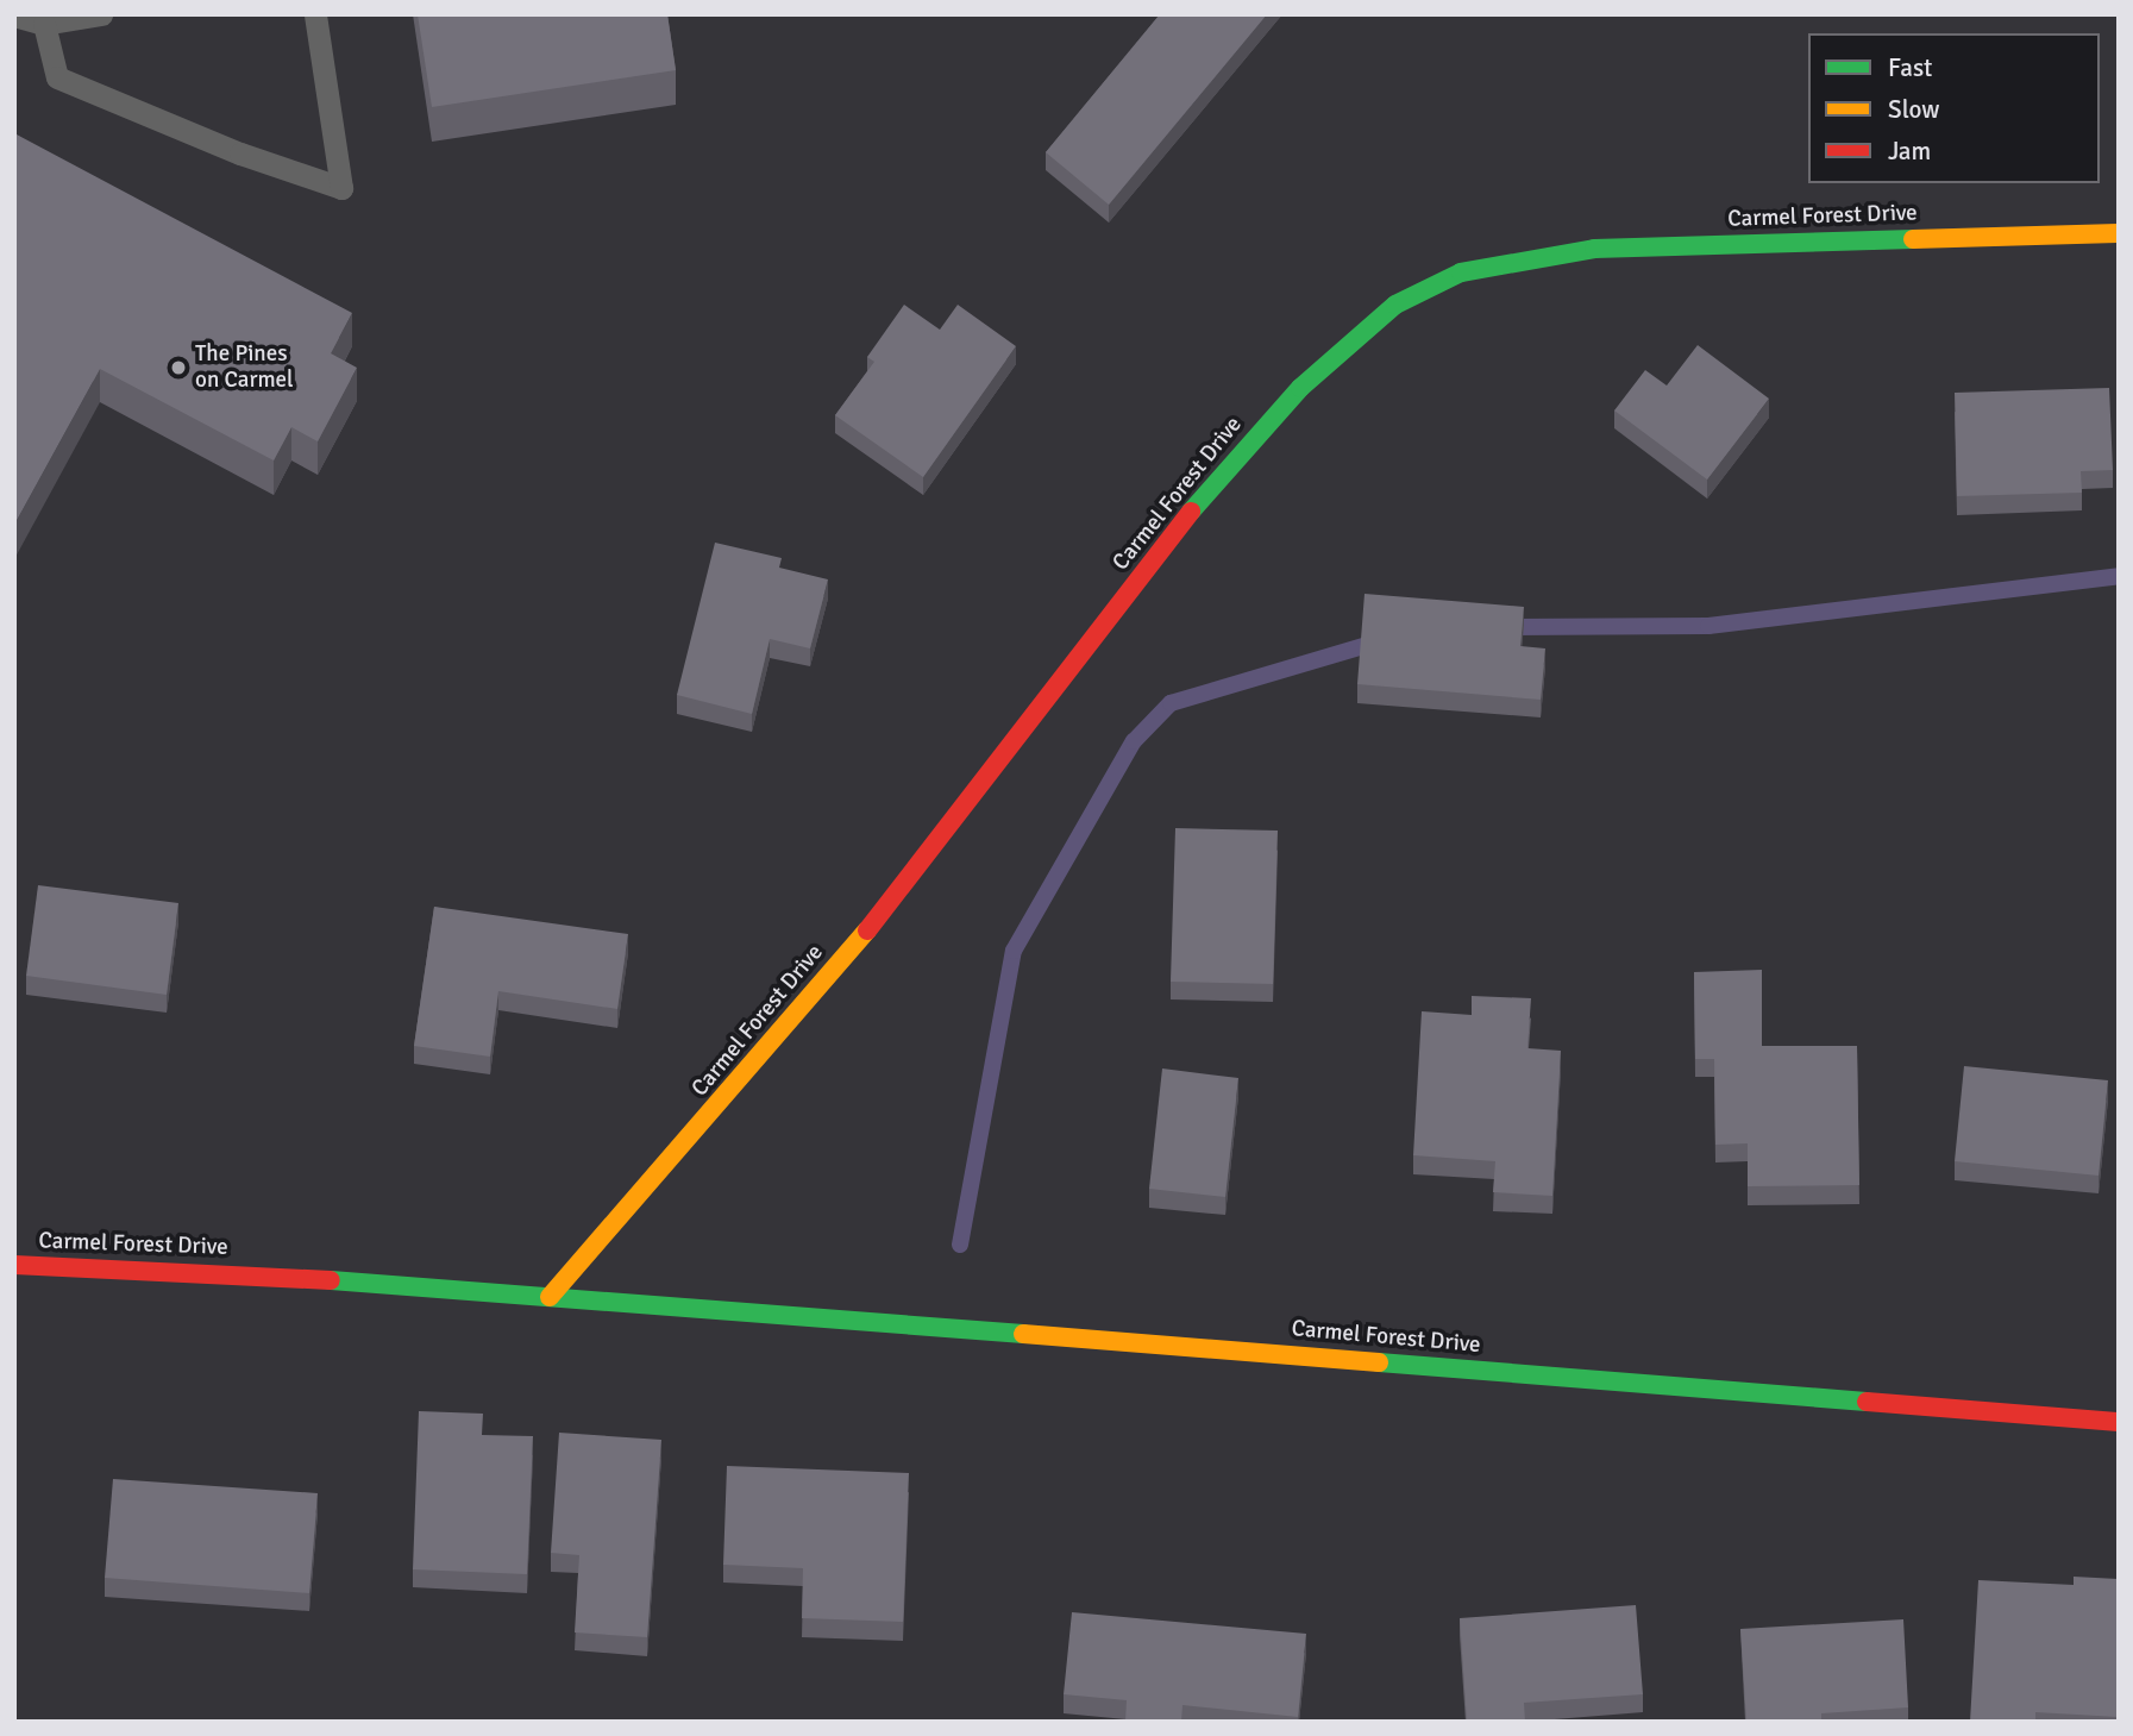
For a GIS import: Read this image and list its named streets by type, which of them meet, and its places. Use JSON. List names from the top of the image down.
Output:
{
  "streets": {
    "street": ["Carmel Forest Drive"]
  },
  "places": ["The Pines on Carmel"],
  "legend": ["Fast", "Slow", "Jam"]
}
